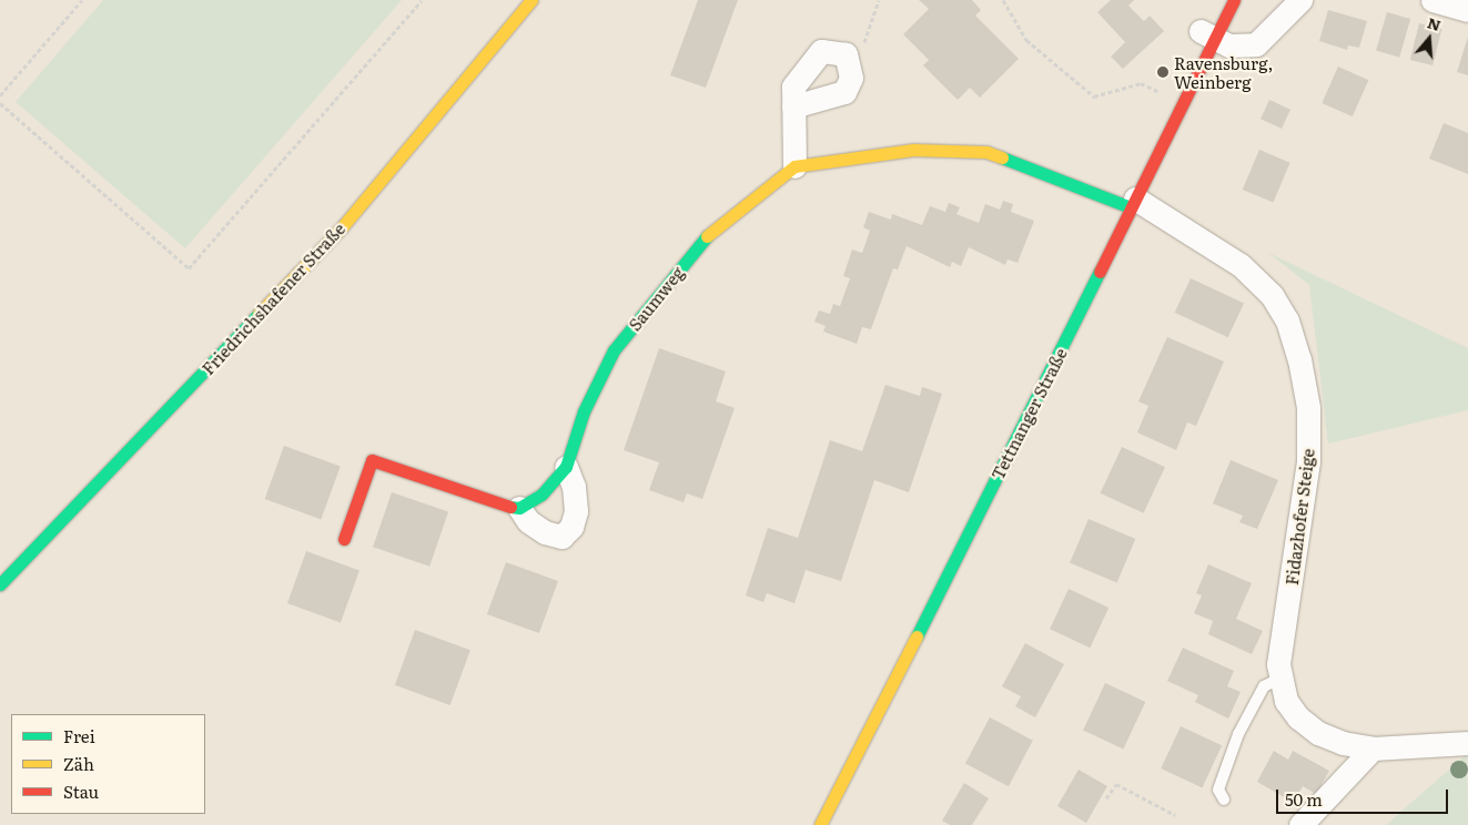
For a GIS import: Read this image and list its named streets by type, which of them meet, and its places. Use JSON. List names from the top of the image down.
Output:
{
  "streets": {
    "street": [
      "Friedrichshafener Straße",
      "Saumweg",
      "Tettnanger Straße",
      "Fidazhofer Steige"
    ]
  },
  "crossings": [
    ["Saumweg", "Tettnanger Straße"],
    ["Saumweg", "Fidazhofer Steige"],
    ["Tettnanger Straße", "Fidazhofer Steige"]
  ],
  "places": ["Ravensburg, Weinberg"],
  "legend": ["Frei", "Zäh", "Stau"],
  "scale_bar": "50 m",
  "north": "top"
}
